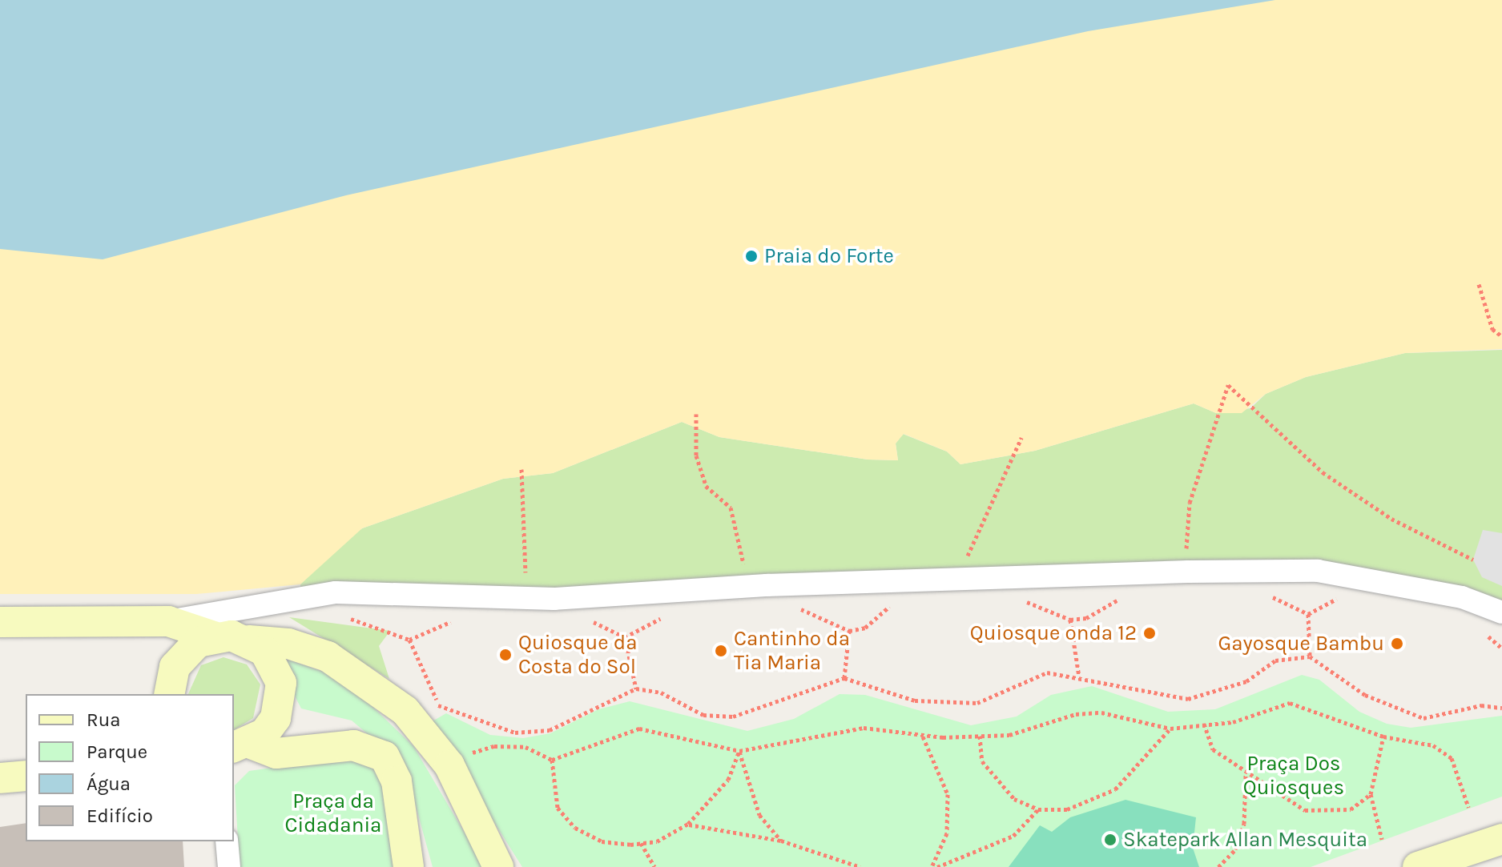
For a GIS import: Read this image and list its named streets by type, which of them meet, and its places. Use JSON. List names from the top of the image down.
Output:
{
  "parks": ["Praça Dos Quiosques", "Praça da Cidadania"],
  "places": [
    "Praia do Forte",
    "Quiosque onda 12",
    "Gayosque Bambu",
    "Cantinho da Tia Maria",
    "Quiosque da Costa do Sol",
    "Skatepark Allan Mesquita"
  ],
  "legend": [
    "Rua",
    "Parque",
    "Água",
    "Edifício"
  ]
}
